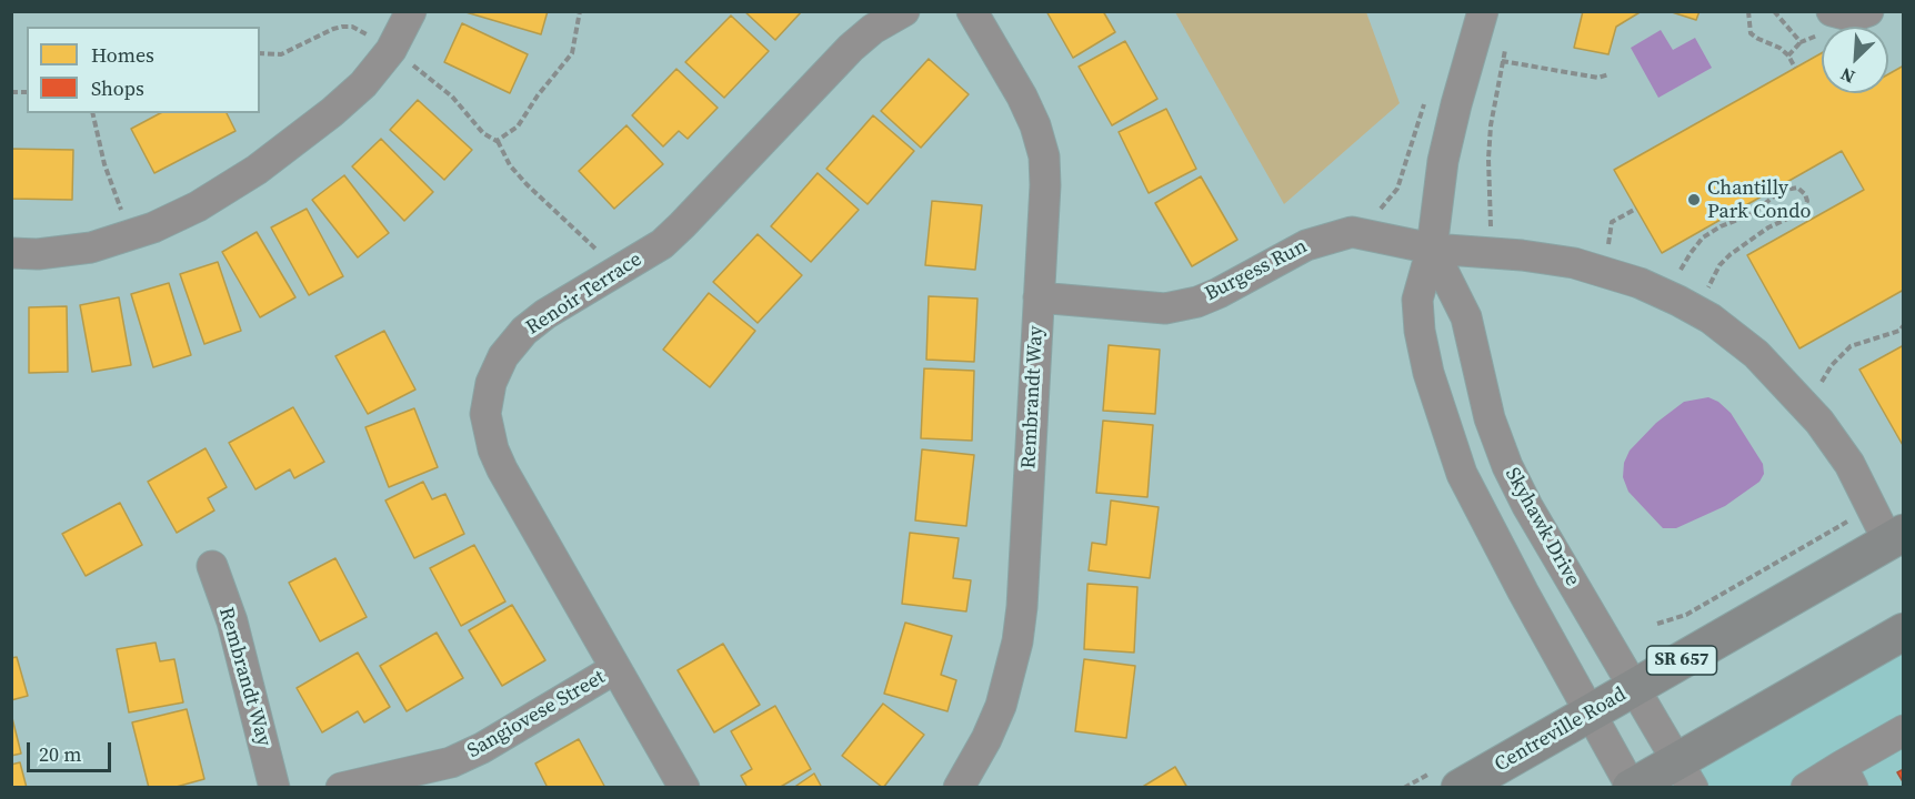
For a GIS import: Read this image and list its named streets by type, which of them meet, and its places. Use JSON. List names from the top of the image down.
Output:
{
  "streets": {
    "main road": ["SR 657", "Centreville Road"],
    "street": [
      "Burgess Run",
      "Renoir Terrace",
      "Rembrandt Way",
      "Skyhawk Drive",
      "Sangiovese Street"
    ]
  },
  "crossings": [
    ["Burgess Run", "Rembrandt Way"],
    ["Burgess Run", "Skyhawk Drive"],
    ["Burgess Run", "Centreville Road"],
    ["Renoir Terrace", "Sangiovese Street"],
    ["Skyhawk Drive", "Centreville Road"]
  ],
  "places": ["Chantilly Park Condo"],
  "legend": ["Homes", "Shops"],
  "scale_bar": "20 m",
  "north": "bottom left"
}
